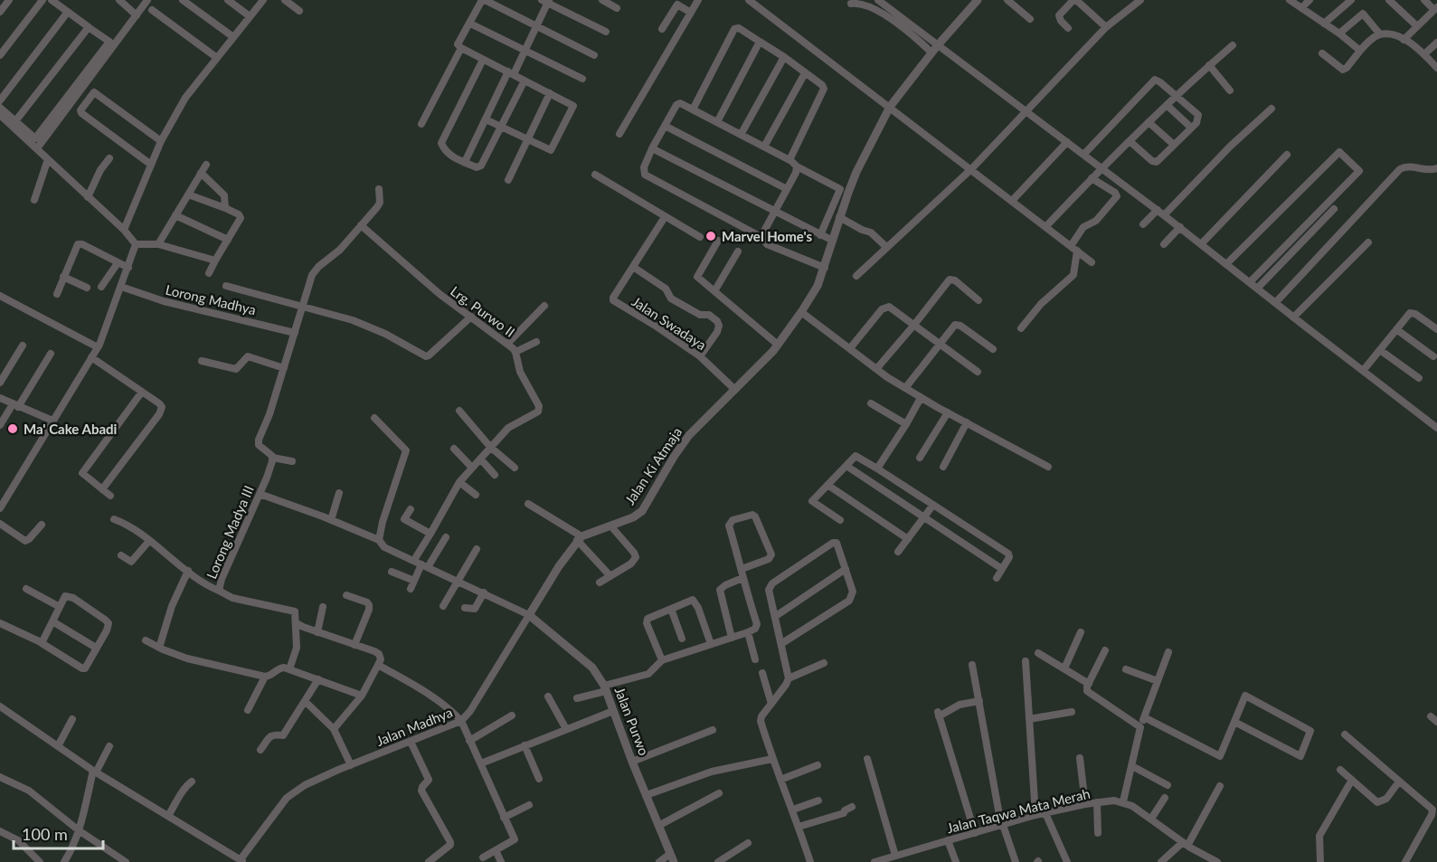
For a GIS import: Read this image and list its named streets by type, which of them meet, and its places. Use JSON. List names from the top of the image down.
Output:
{
  "streets": {
    "street": [
      "Lorong Madhya",
      "Lrg. Purwo II",
      "Jalan Swadaya",
      "Jalan Ki Atmaja",
      "Lorong Madya III",
      "Jalan Purwo",
      "Jalan Madhya",
      "Jalan Taqwa Mata Merah"
    ]
  },
  "crossings": [
    ["Jalan Swadaya", "Jalan Ki Atmaja"],
    ["Lorong Madya III", "Jalan Madhya"],
    ["Jalan Purwo", "Jalan Madhya"]
  ],
  "places": ["Marvel Home's", "Ma' Cake Abadi"],
  "scale_bar": "100 m"
}
